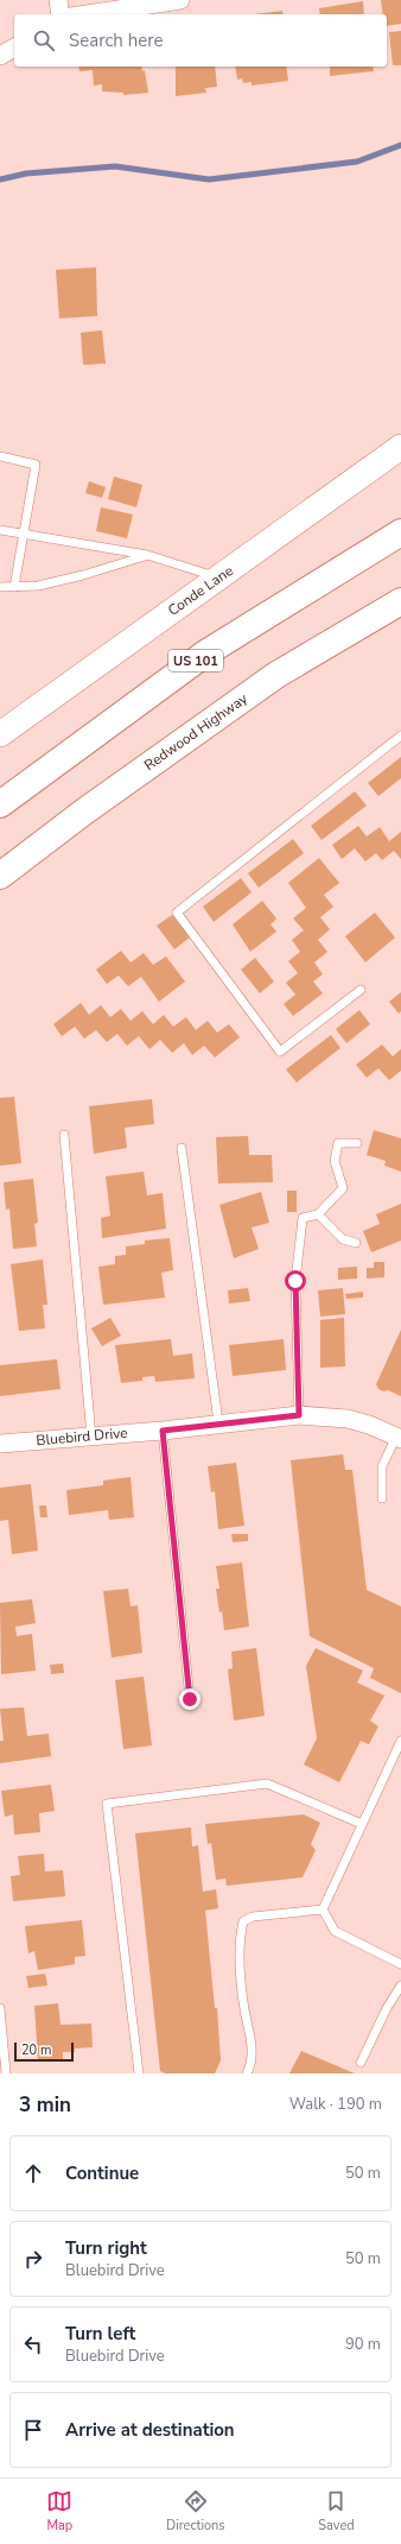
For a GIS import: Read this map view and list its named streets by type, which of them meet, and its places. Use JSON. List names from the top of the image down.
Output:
{
  "streets": {
    "highway": ["US 101", "Redwood Highway"],
    "street": ["Conde Lane", "Bluebird Drive"]
  },
  "scale_bar": "20 m",
  "page": {
    "search": "Search here",
    "scale": "20 m",
    "heading": ["3 min", "Walk · 190 m"],
    "list": [
      ["Continue", "50 m"],
      ["Turn right", "Bluebird Drive", "50 m"],
      ["Turn left", "Bluebird Drive", "90 m"],
      "Arrive at destination"
    ],
    "nav": ["Map", "Directions", "Saved"]
  }
}
